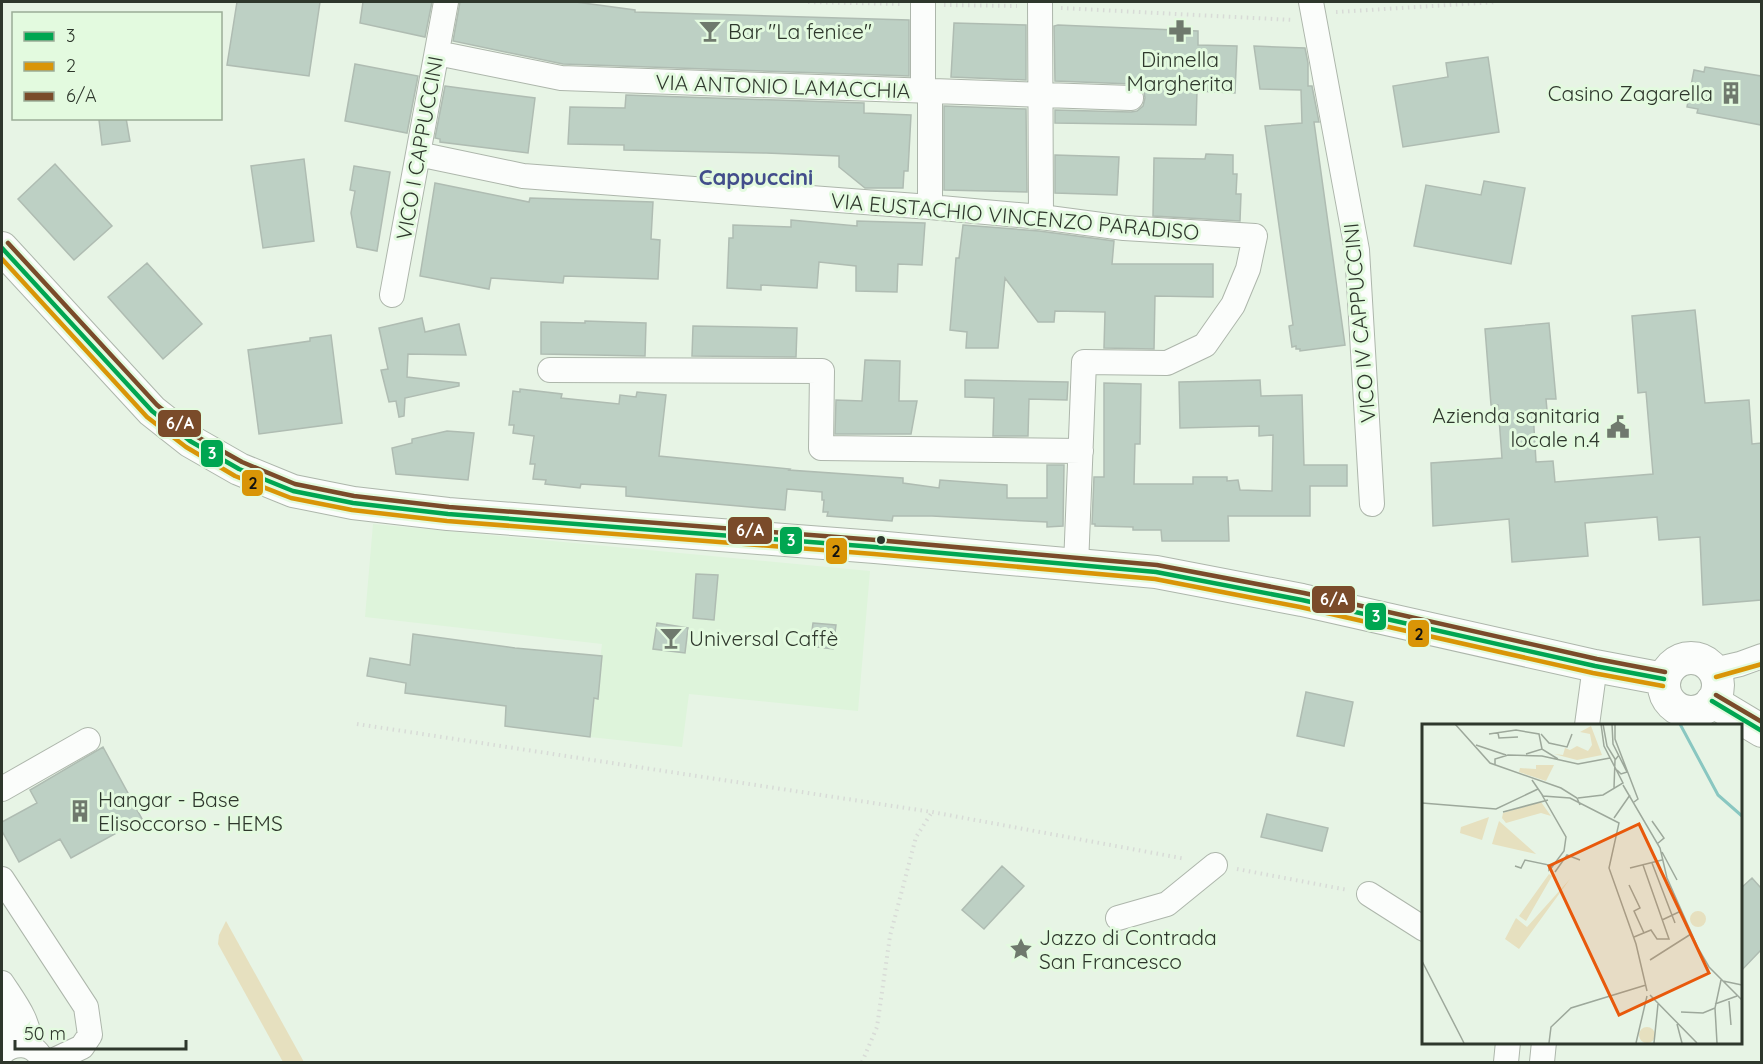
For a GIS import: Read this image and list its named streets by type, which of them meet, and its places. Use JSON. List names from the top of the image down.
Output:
{
  "streets": {
    "street": [
      "VIA ANTONIO LAMACCHIA",
      "VICO I CAPPUCCINI",
      "VIA EUSTACHIO VINCENZO PARADISO",
      "VICO IV CAPPUCCINI"
    ]
  },
  "crossings": [
    ["VIA ANTONIO LAMACCHIA", "VICO I CAPPUCCINI"],
    ["VICO I CAPPUCCINI", "VIA EUSTACHIO VINCENZO PARADISO"]
  ],
  "districts": ["Cappuccini"],
  "places": {
    "bar": ["Bar \"La fenice\"", "Universal Caffè"],
    "pharmacy": ["Dinnella Margherita"],
    "building": ["Casino Zagarella", "Hangar - Base Elisoccorso - HEMS"],
    "public building": ["Azienda sanitaria locale n.4"],
    "place": ["Jazzo di Contrada San Francesco"]
  },
  "lines": ["transit line 6/A", "transit line 3", "transit line 2"],
  "legend": ["3", "2", "6/A"],
  "scale_bar": "50 m"
}
